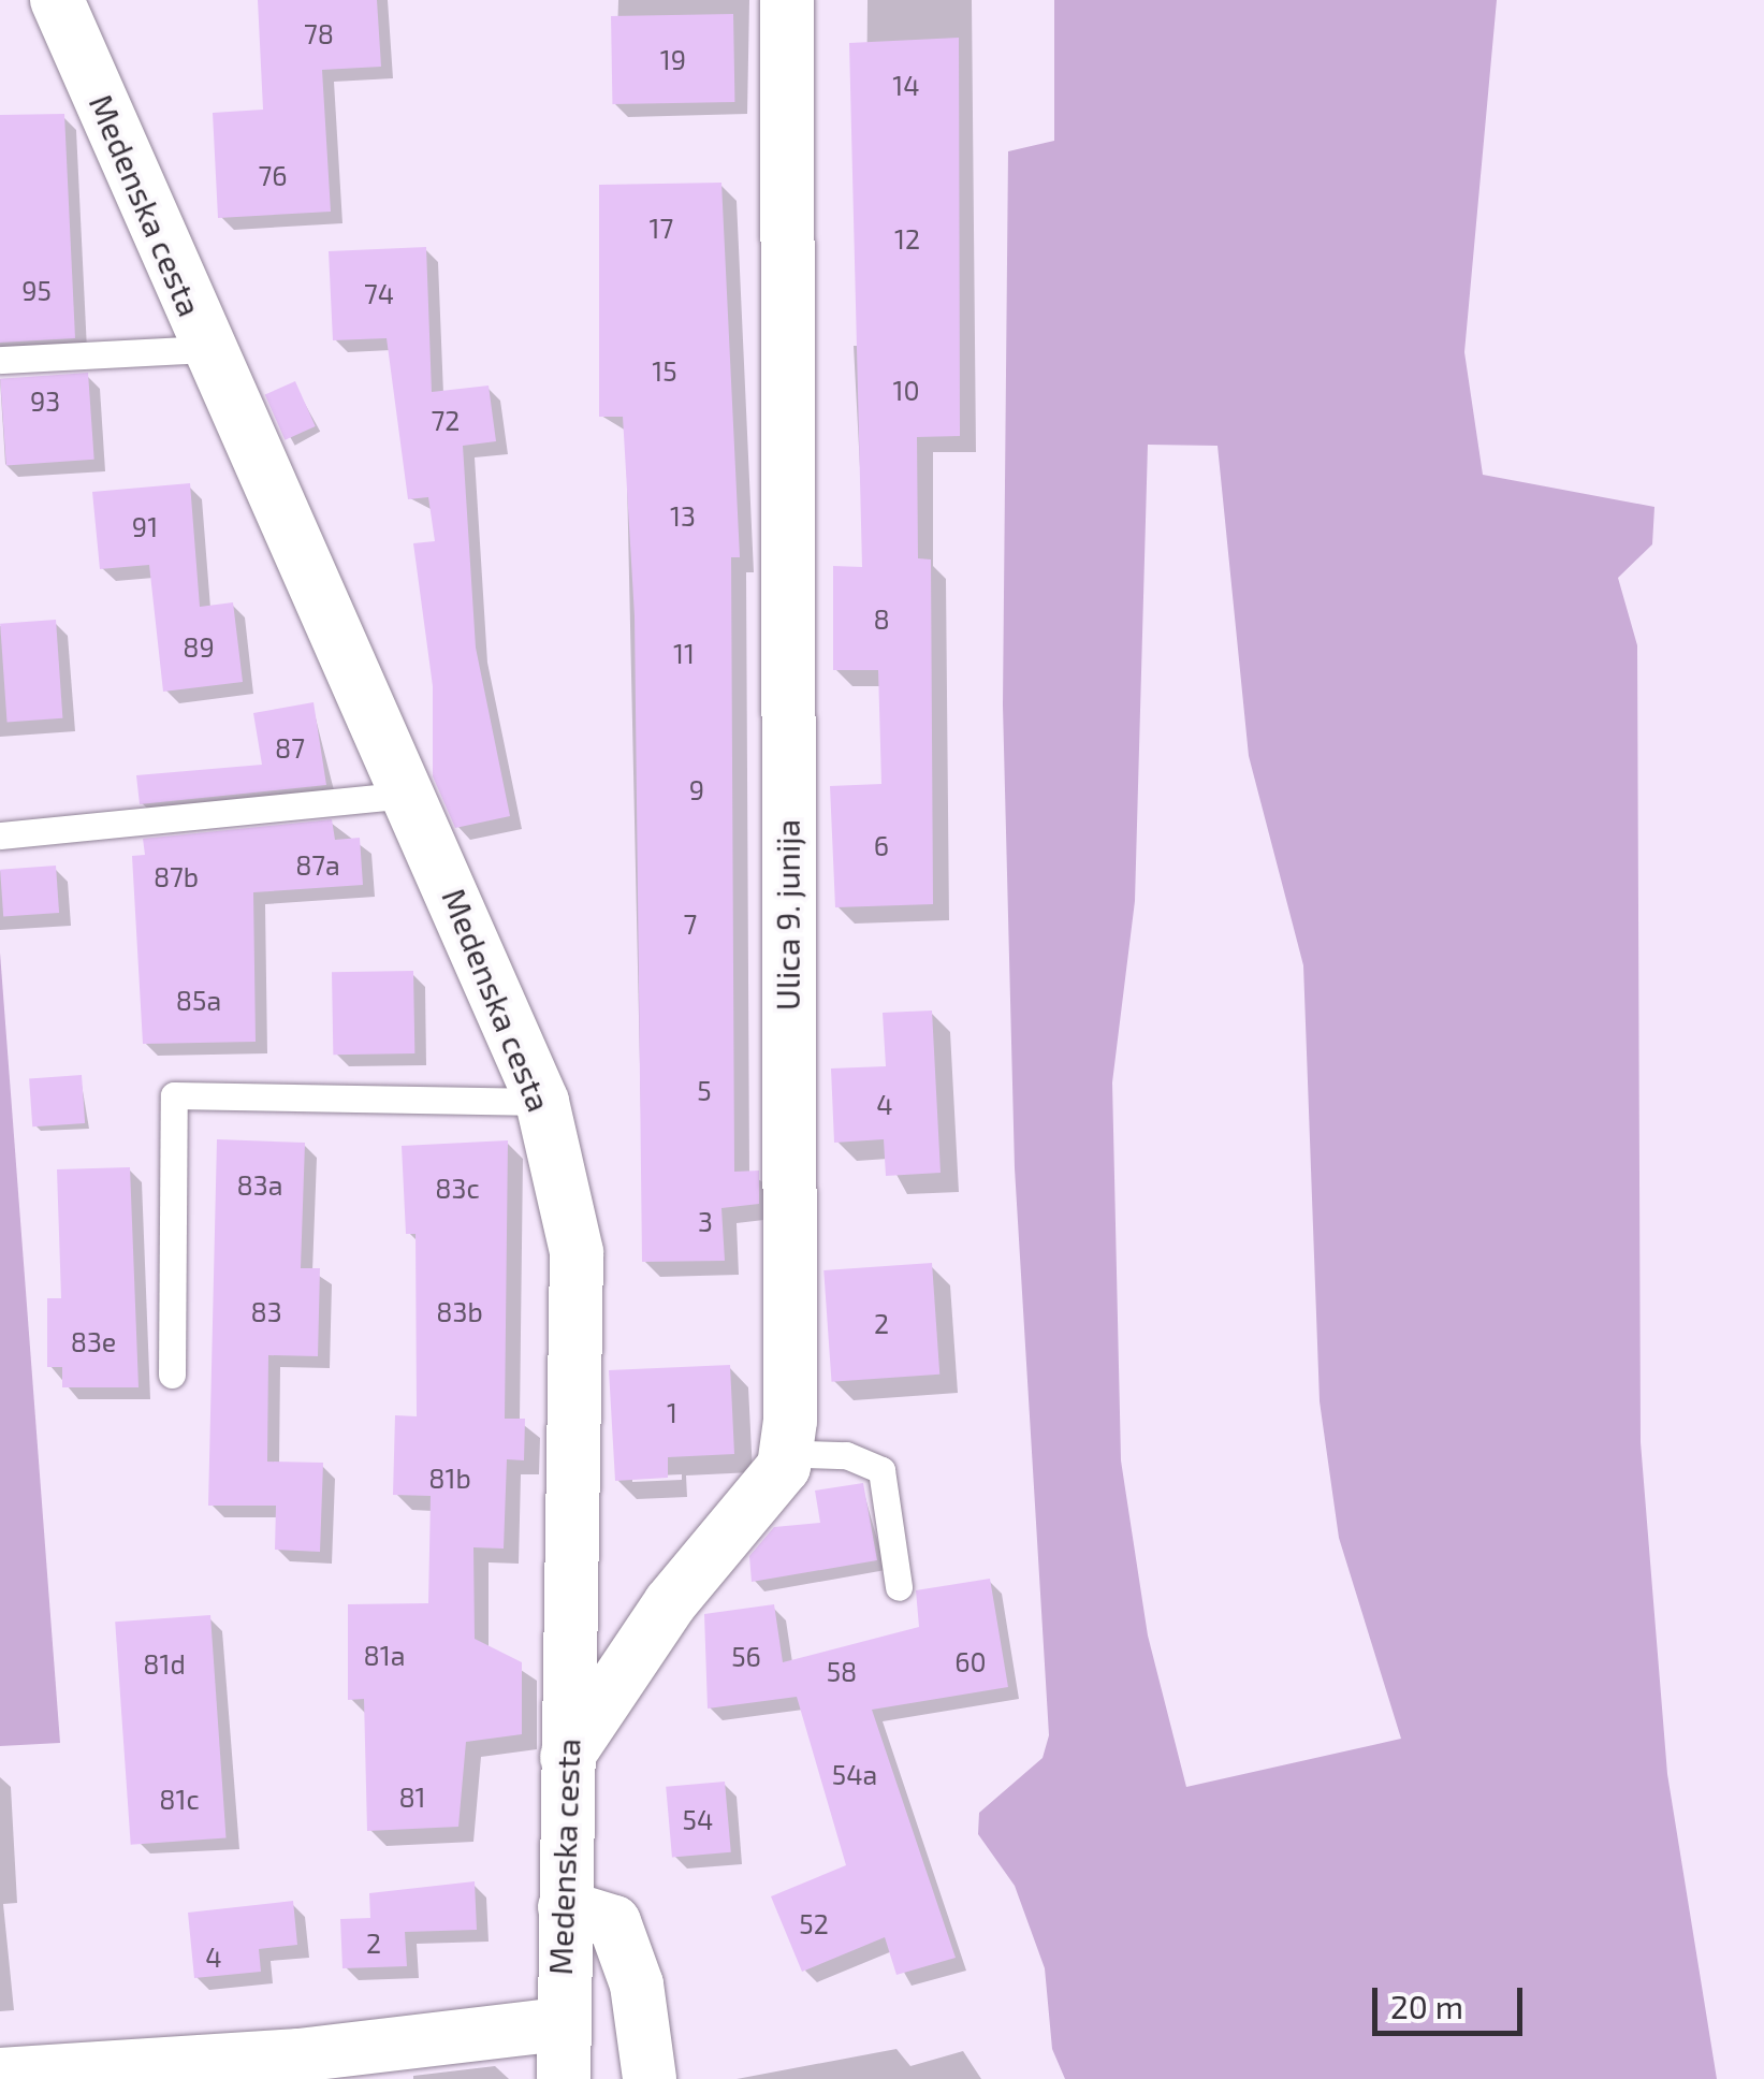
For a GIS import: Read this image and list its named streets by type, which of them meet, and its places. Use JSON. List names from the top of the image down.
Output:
{
  "streets": {
    "street": ["Medenska cesta", "Ulica 9. junija"]
  },
  "house_numbers": [
    "78",
    "19",
    "14",
    "76",
    "17",
    "12",
    "95",
    "74",
    "15",
    "10",
    "93",
    "72",
    "13",
    "91",
    "8",
    "89",
    "11",
    "87",
    "9",
    "6",
    "87a",
    "87b",
    "7",
    "85a",
    "5",
    "4",
    "83a",
    "83c",
    "3",
    "83",
    "83b",
    "2",
    "83e",
    "1",
    "81b",
    "81a",
    "56",
    "60",
    "81d",
    "58",
    "54a",
    "81",
    "81c",
    "54",
    "52",
    "2",
    "4"
  ],
  "scale_bar": "20 m"
}
